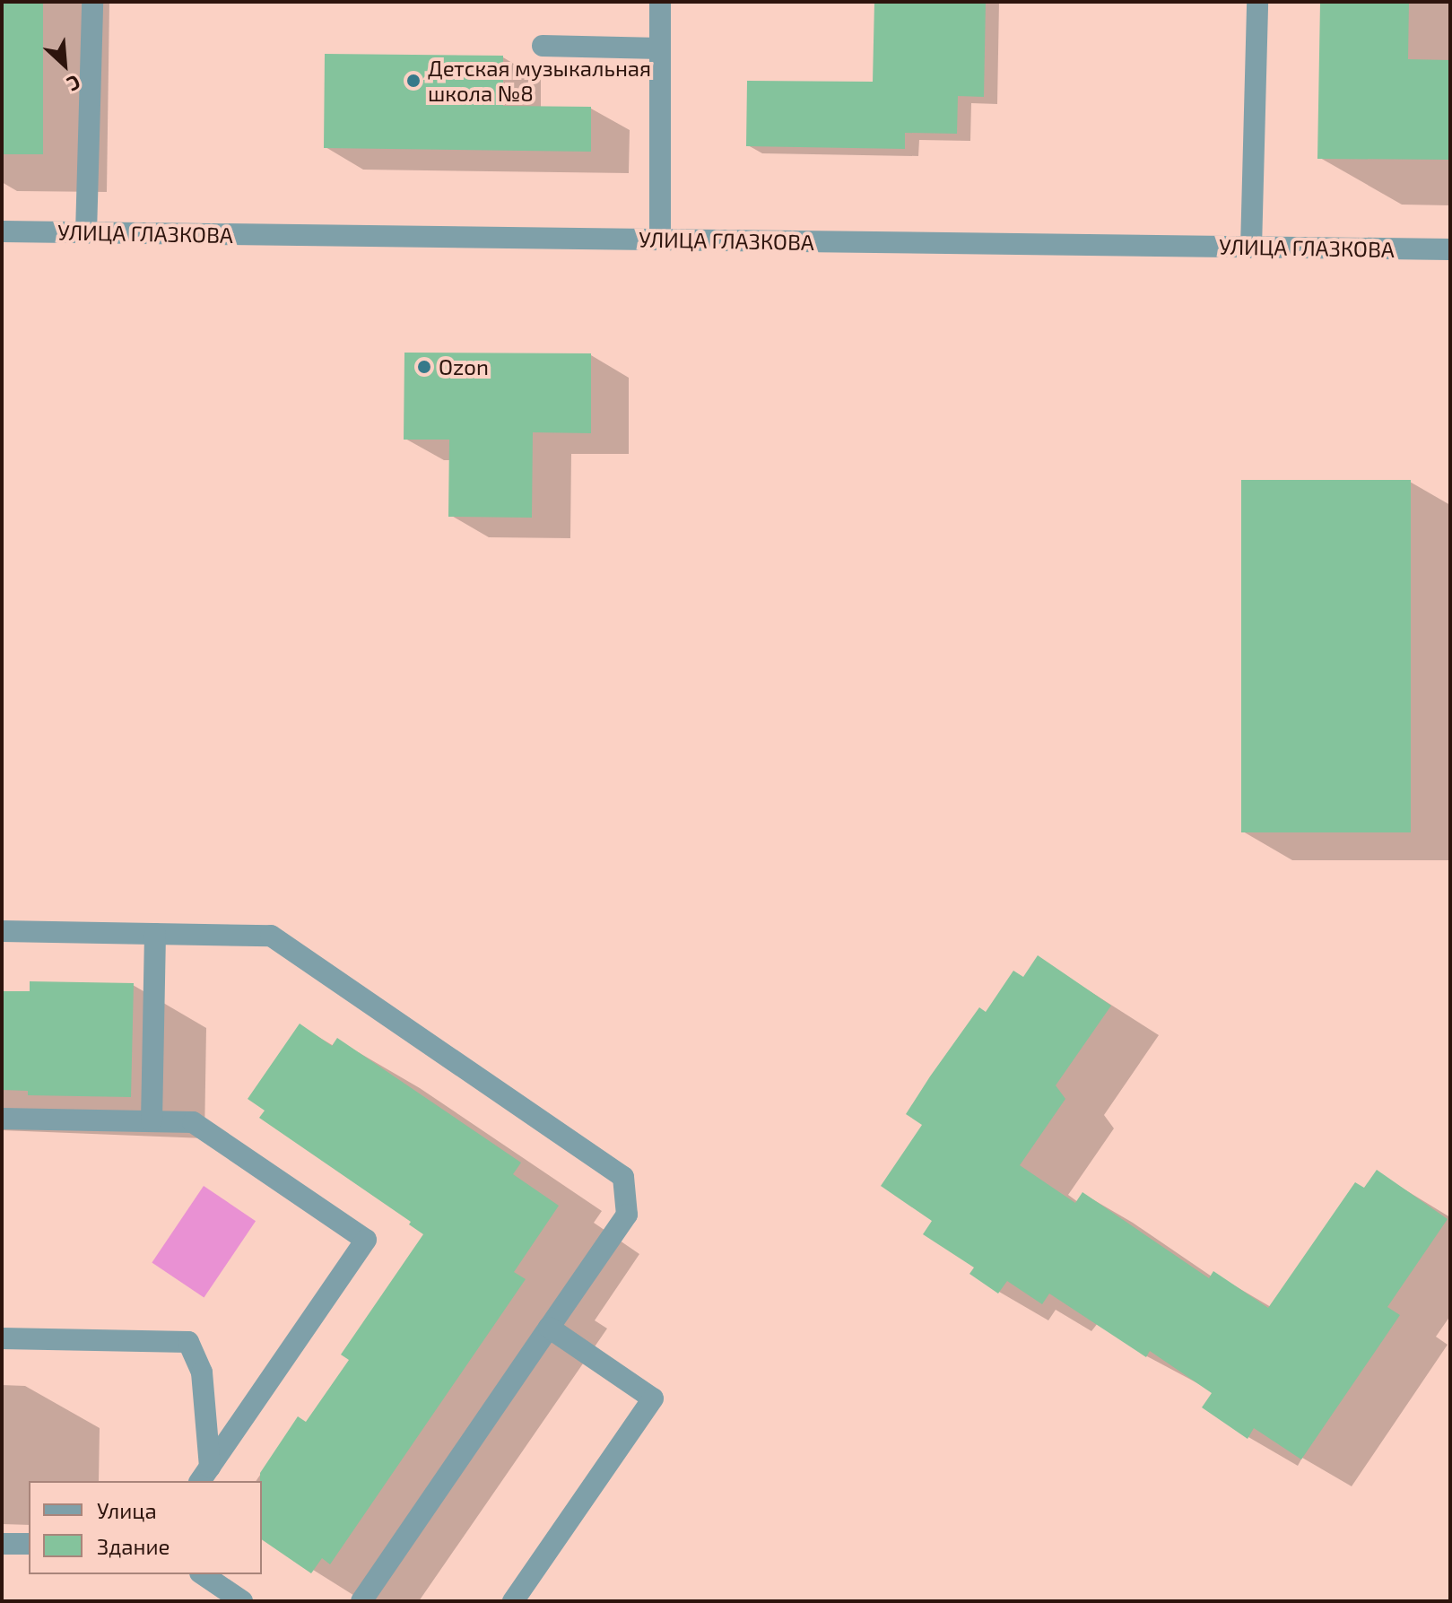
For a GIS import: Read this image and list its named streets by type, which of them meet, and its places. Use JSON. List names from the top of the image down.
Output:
{
  "streets": {
    "street": ["УЛИЦА ГЛАЗКОВА"]
  },
  "places": ["Детская музыкальная школа №8", "Ozon"],
  "legend": ["Улица", "Здание"],
  "north": "bottom right"
}
